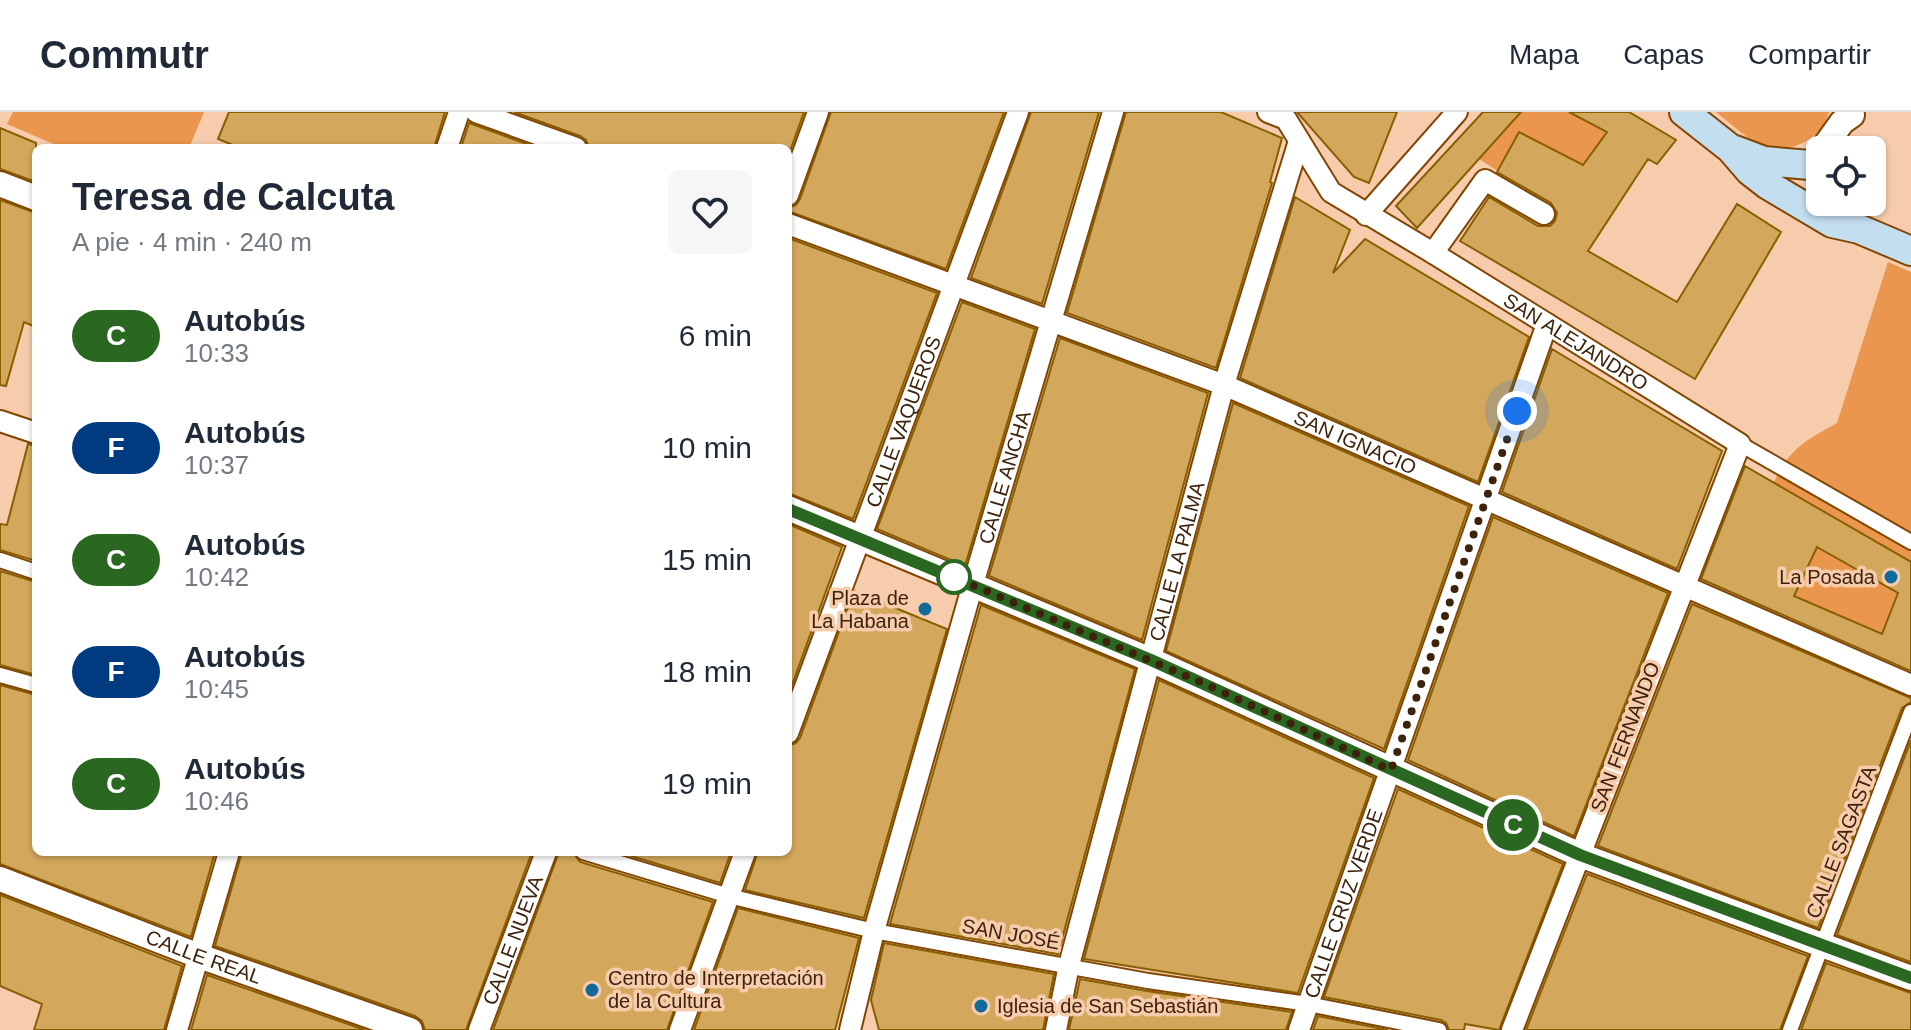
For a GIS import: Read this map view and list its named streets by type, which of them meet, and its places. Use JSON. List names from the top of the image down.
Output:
{
  "streets": {
    "street": [
      "SAN ALEJANDRO",
      "CALLE VAQUEROS",
      "SAN IGNACIO",
      "CALLE ANCHA",
      "CALLE LA PALMA",
      "SAN FERNANDO",
      "CALLE SAGASTA",
      "CALLE CRUZ VERDE",
      "SAN JOSÉ",
      "CALLE NUEVA",
      "CALLE REAL"
    ]
  },
  "crossings": [
    ["SAN ALEJANDRO", "CALLE LA PALMA"],
    ["SAN ALEJANDRO", "SAN FERNANDO"],
    ["SAN ALEJANDRO", "CALLE CRUZ VERDE"],
    ["CALLE VAQUEROS", "SAN IGNACIO"],
    ["SAN IGNACIO", "CALLE ANCHA"],
    ["SAN IGNACIO", "CALLE LA PALMA"],
    ["SAN IGNACIO", "SAN FERNANDO"],
    ["SAN IGNACIO", "CALLE CRUZ VERDE"],
    ["CALLE ANCHA", "SAN JOSÉ"],
    ["CALLE LA PALMA", "SAN JOSÉ"],
    ["CALLE CRUZ VERDE", "SAN JOSÉ"]
  ],
  "places": [
    "La Posada",
    "Plaza de La Habana",
    "Centro de Interpretación de la Cultura",
    "Iglesia de San Sebastián"
  ],
  "lines": ["bus line C"],
  "page": {
    "header": "Commutr",
    "nav": ["Mapa", "Capas", "Compartir"],
    "on_map": "C",
    "heading": ["Teresa de Calcuta", "A pie · 4 min · 240 m"],
    "list": [
      {
        "mark": "C",
        "name": "Autobús",
        "note": "10:33",
        "value": "6 min"
      },
      {
        "mark": "F",
        "name": "Autobús",
        "note": "10:37",
        "value": "10 min"
      },
      {
        "mark": "C",
        "name": "Autobús",
        "note": "10:42",
        "value": "15 min"
      },
      {
        "mark": "F",
        "name": "Autobús",
        "note": "10:45",
        "value": "18 min"
      },
      {
        "mark": "C",
        "name": "Autobús",
        "note": "10:46",
        "value": "19 min"
      }
    ]
  }
}
